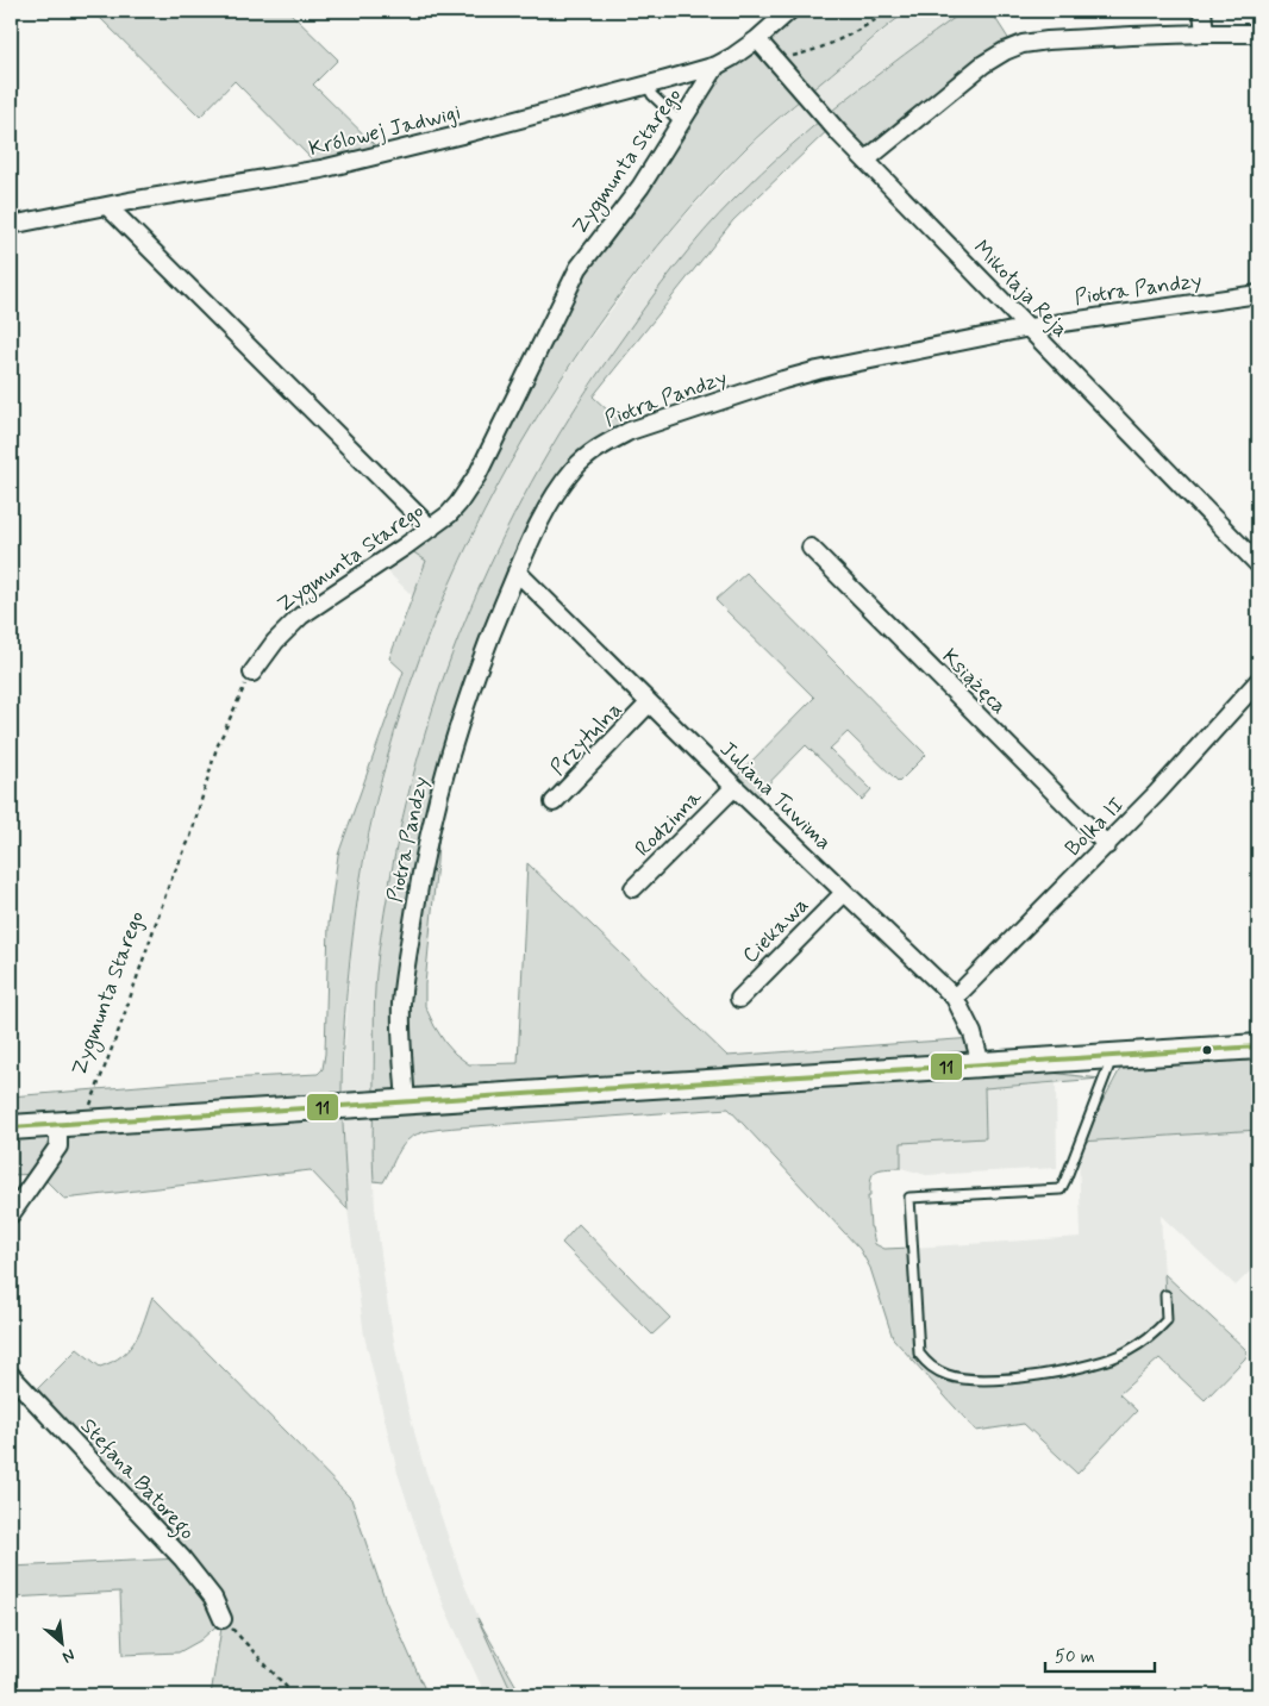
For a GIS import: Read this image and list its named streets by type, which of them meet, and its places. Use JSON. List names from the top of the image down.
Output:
{
  "streets": {
    "street": [
      "Królowej Jadwigi",
      "Zygmunta Starego",
      "Mikołaja Reja",
      "Piotra Pandzy",
      "Książęca",
      "Przytulna",
      "Juliana Tuwima",
      "Rodzinna",
      "Bolka II",
      "Ciekawa",
      "Stefana Batorego"
    ]
  },
  "crossings": [
    ["Królowej Jadwigi", "Zygmunta Starego"],
    ["Królowej Jadwigi", "Mikołaja Reja"],
    ["Mikołaja Reja", "Piotra Pandzy"],
    ["Piotra Pandzy", "Juliana Tuwima"],
    ["Książęca", "Bolka II"],
    ["Przytulna", "Juliana Tuwima"],
    ["Juliana Tuwima", "Rodzinna"],
    ["Juliana Tuwima", "Bolka II"],
    ["Juliana Tuwima", "Ciekawa"]
  ],
  "lines": ["transit line 11"],
  "scale_bar": "50 m",
  "north": "bottom right"
}
